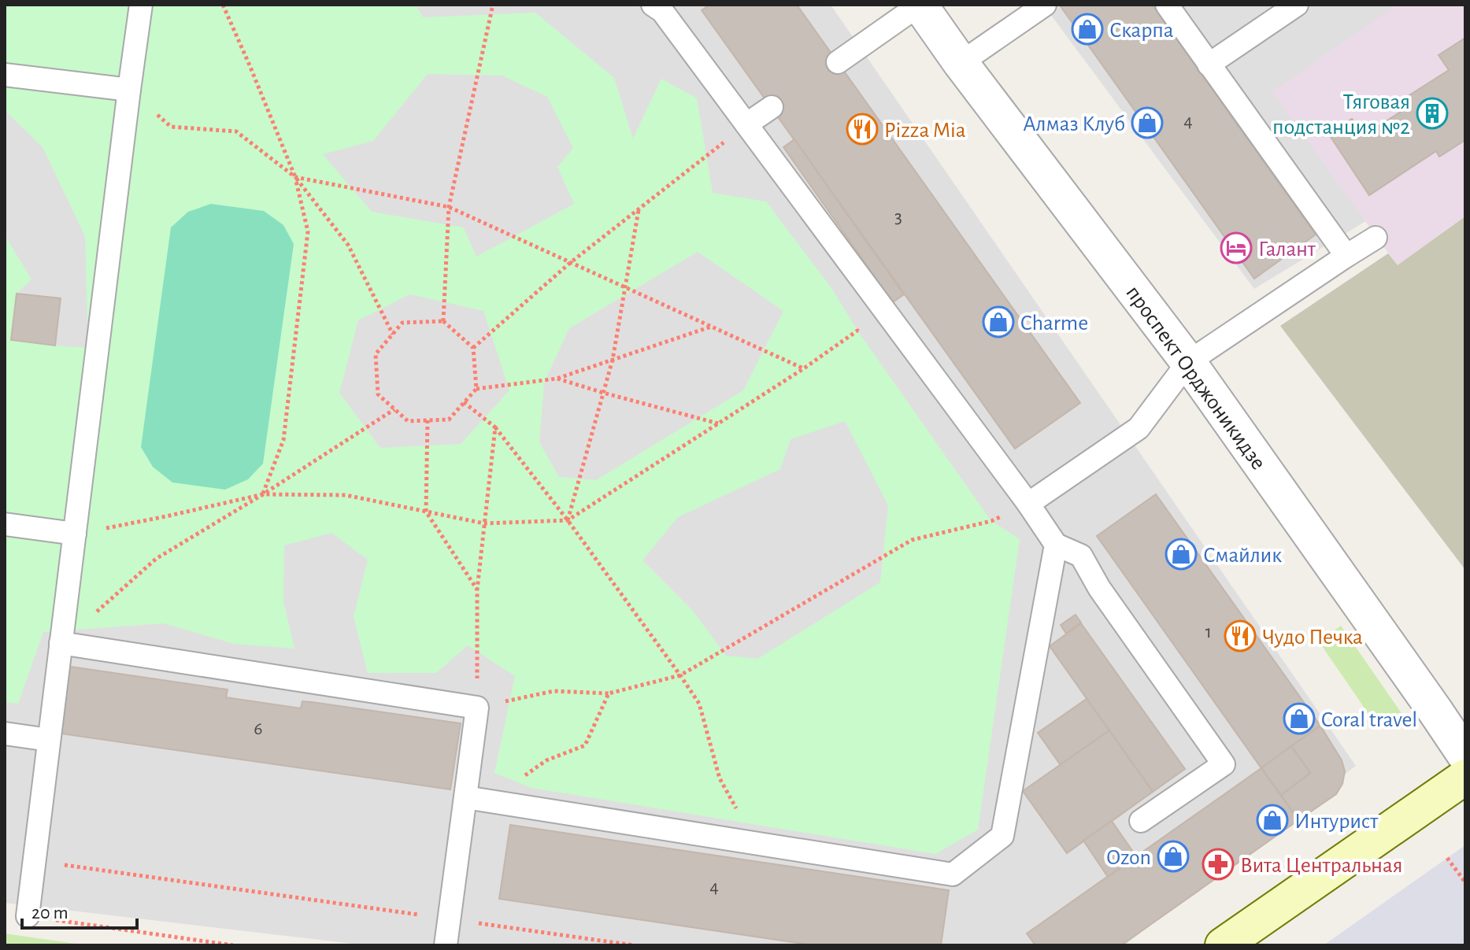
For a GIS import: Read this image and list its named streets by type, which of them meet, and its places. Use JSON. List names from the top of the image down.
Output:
{
  "streets": {
    "street": ["проспект Орджоникидзе"]
  },
  "places": {
    "shop": [
      "Скарпа",
      "Алмаз Клуб",
      "Charme",
      "Смайлик",
      "Coral travel",
      "Интурист",
      "Ozon"
    ],
    "building": ["Тяговая подстанция №2"],
    "restaurant": ["Pizza Mia", "Чудо Печка"],
    "hotel": ["Галант"],
    "pharmacy": ["Вита Центральная"]
  },
  "house_numbers": [
    "4",
    "3",
    "1",
    "6",
    "4"
  ],
  "scale_bar": "20 m"
}
